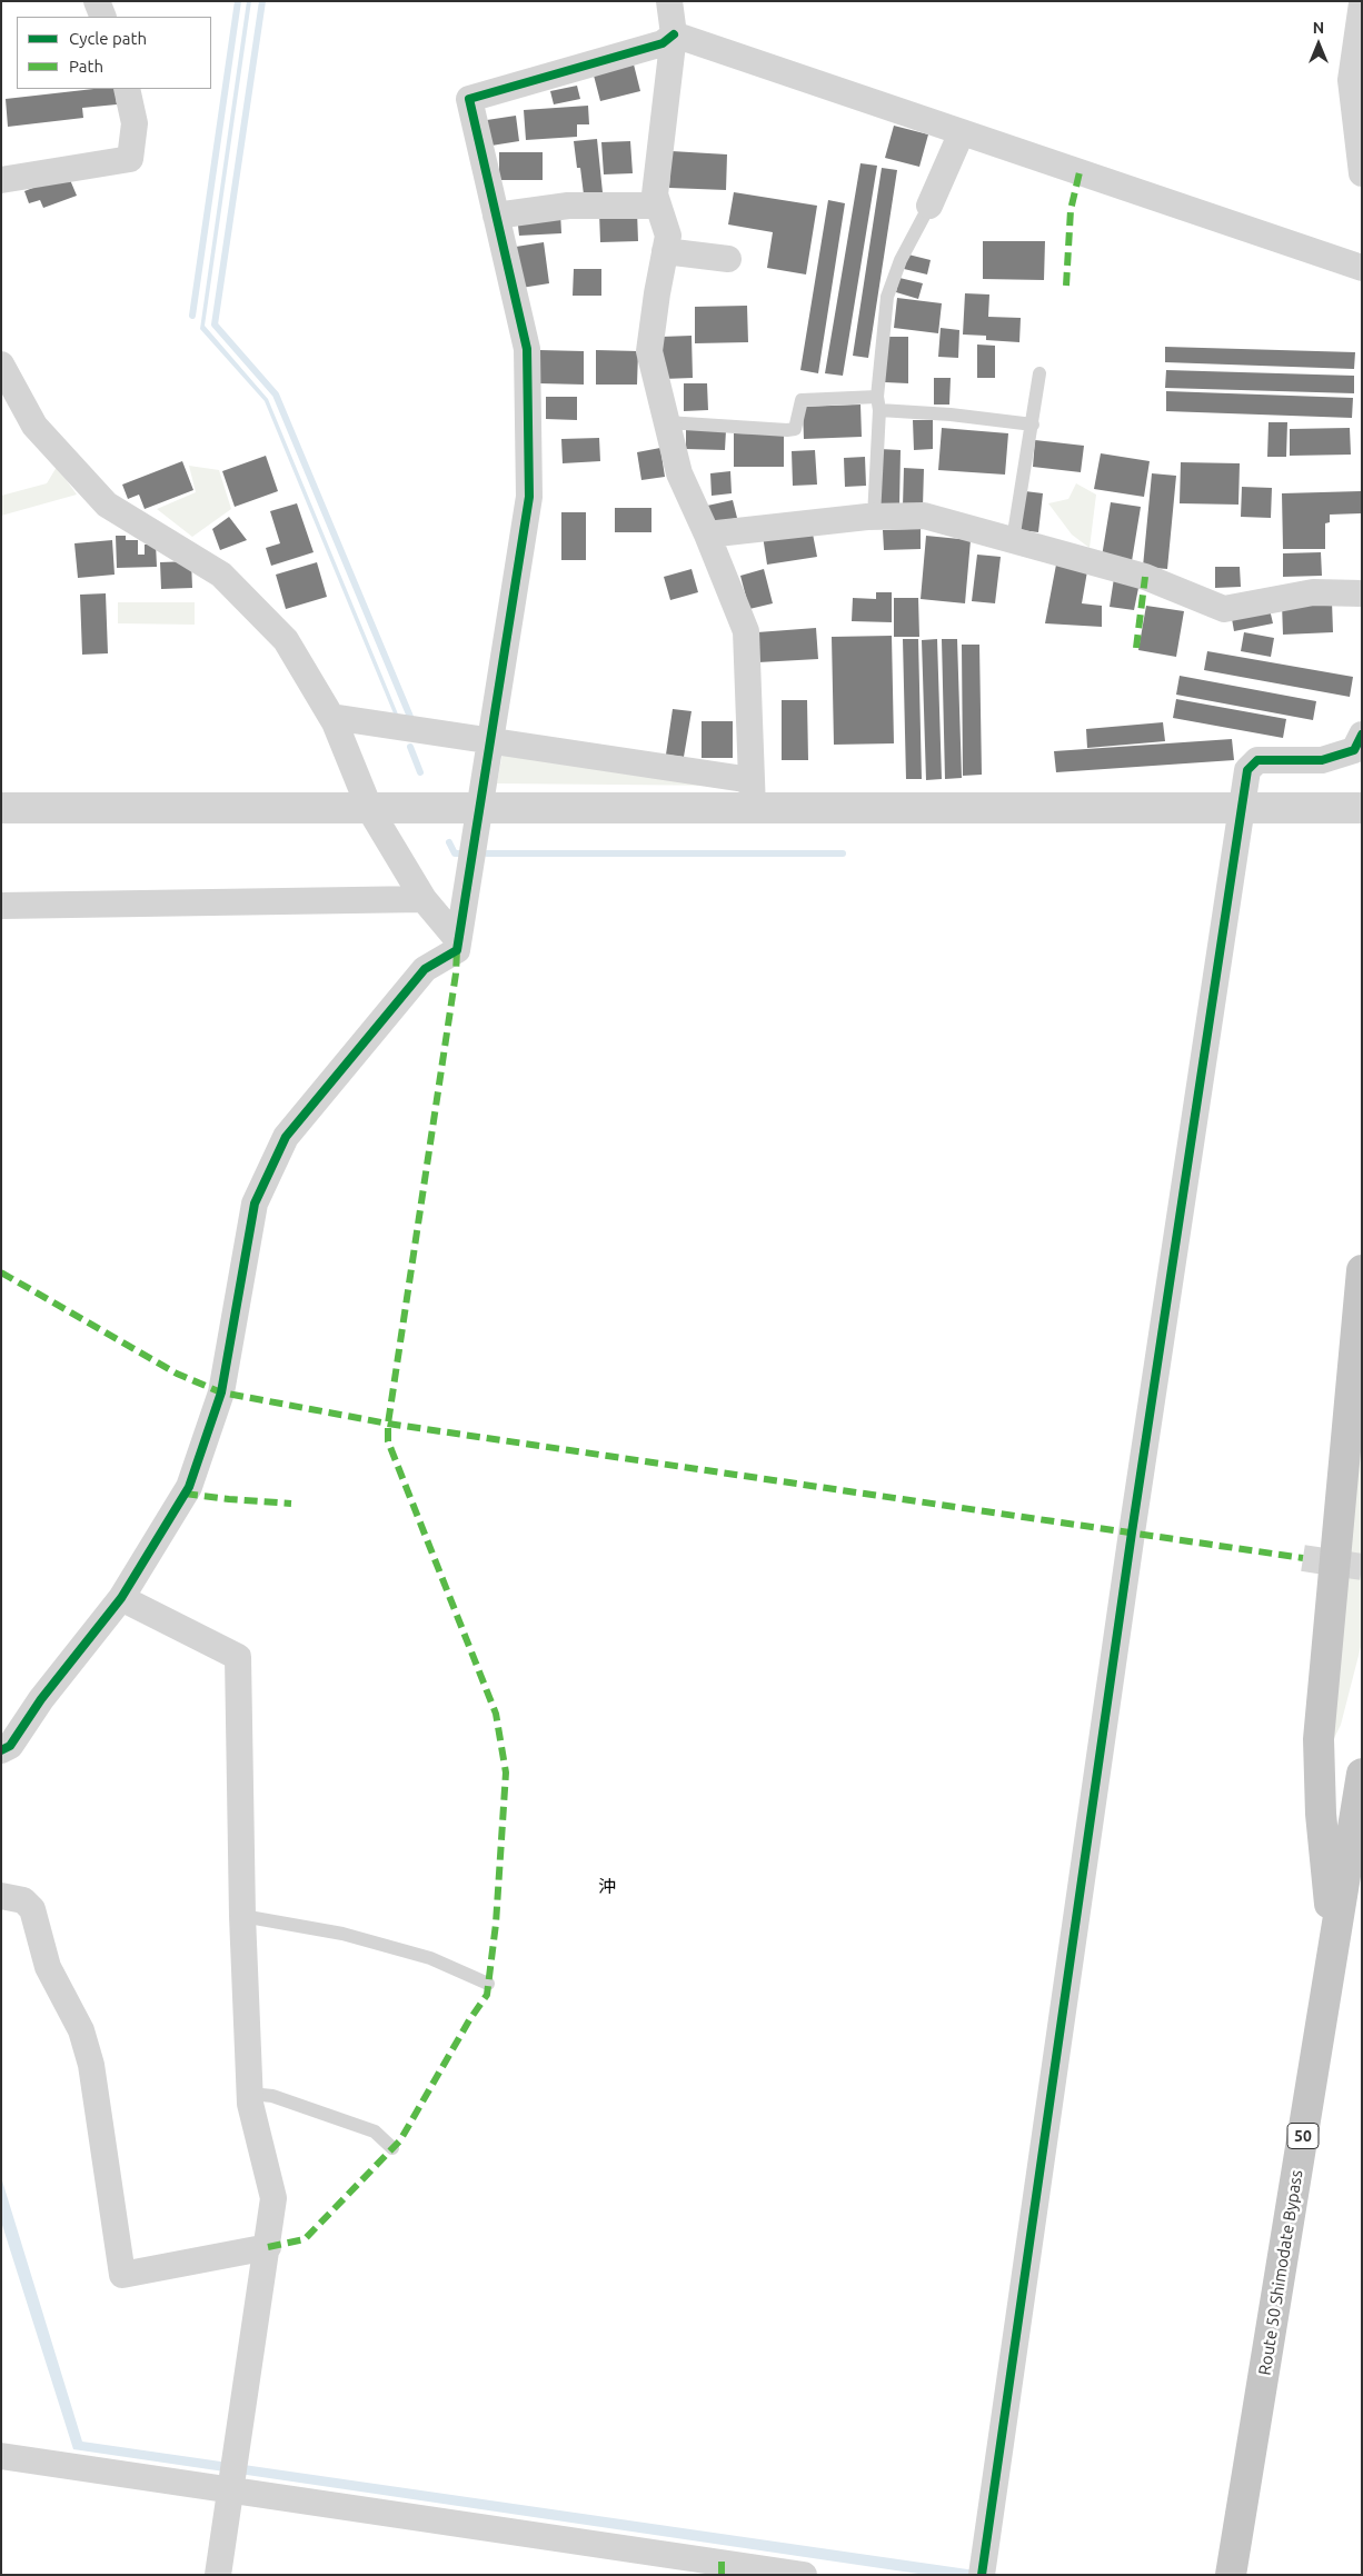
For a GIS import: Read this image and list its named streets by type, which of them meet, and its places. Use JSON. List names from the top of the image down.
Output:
{
  "streets": {
    "highway": ["50", "Route 50 Shimodate Bypass"]
  },
  "districts": ["沖"],
  "legend": ["Cycle path", "Path"],
  "north": "top"
}
